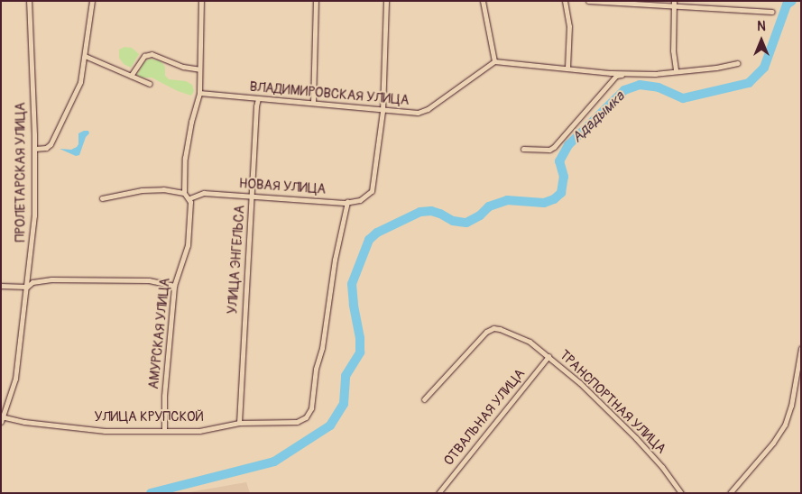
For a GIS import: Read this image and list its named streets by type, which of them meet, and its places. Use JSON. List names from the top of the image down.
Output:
{
  "streets": {
    "street": [
      "ВЛАДИМИРОВСКАЯ УЛИЦА",
      "ПРОЛЕТАРСКАЯ УЛИЦА",
      "НОВАЯ УЛИЦА",
      "УЛИЦА ЭНГЕЛЬСА",
      "АМУРСКАЯ УЛИЦА",
      "ТРАНСПОРТНАЯ УЛИЦА",
      "УЛИЦА КРУПСКОЙ",
      "ОТВАЛЬНАЯ УЛИЦА"
    ]
  },
  "crossings": [
    ["ВЛАДИМИРОВСКАЯ УЛИЦА", "НОВАЯ УЛИЦА"],
    ["ВЛАДИМИРОВСКАЯ УЛИЦА", "УЛИЦА ЭНГЕЛЬСА"],
    ["ПРОЛЕТАРСКАЯ УЛИЦА", "УЛИЦА КРУПСКОЙ"],
    ["НОВАЯ УЛИЦА", "УЛИЦА ЭНГЕЛЬСА"],
    ["НОВАЯ УЛИЦА", "АМУРСКАЯ УЛИЦА"],
    ["НОВАЯ УЛИЦА", "УЛИЦА КРУПСКОЙ"],
    ["УЛИЦА ЭНГЕЛЬСА", "УЛИЦА КРУПСКОЙ"],
    ["АМУРСКАЯ УЛИЦА", "УЛИЦА КРУПСКОЙ"],
    ["ТРАНСПОРТНАЯ УЛИЦА", "ОТВАЛЬНАЯ УЛИЦА"]
  ],
  "water": ["Ададымка"],
  "north": "top"
}
